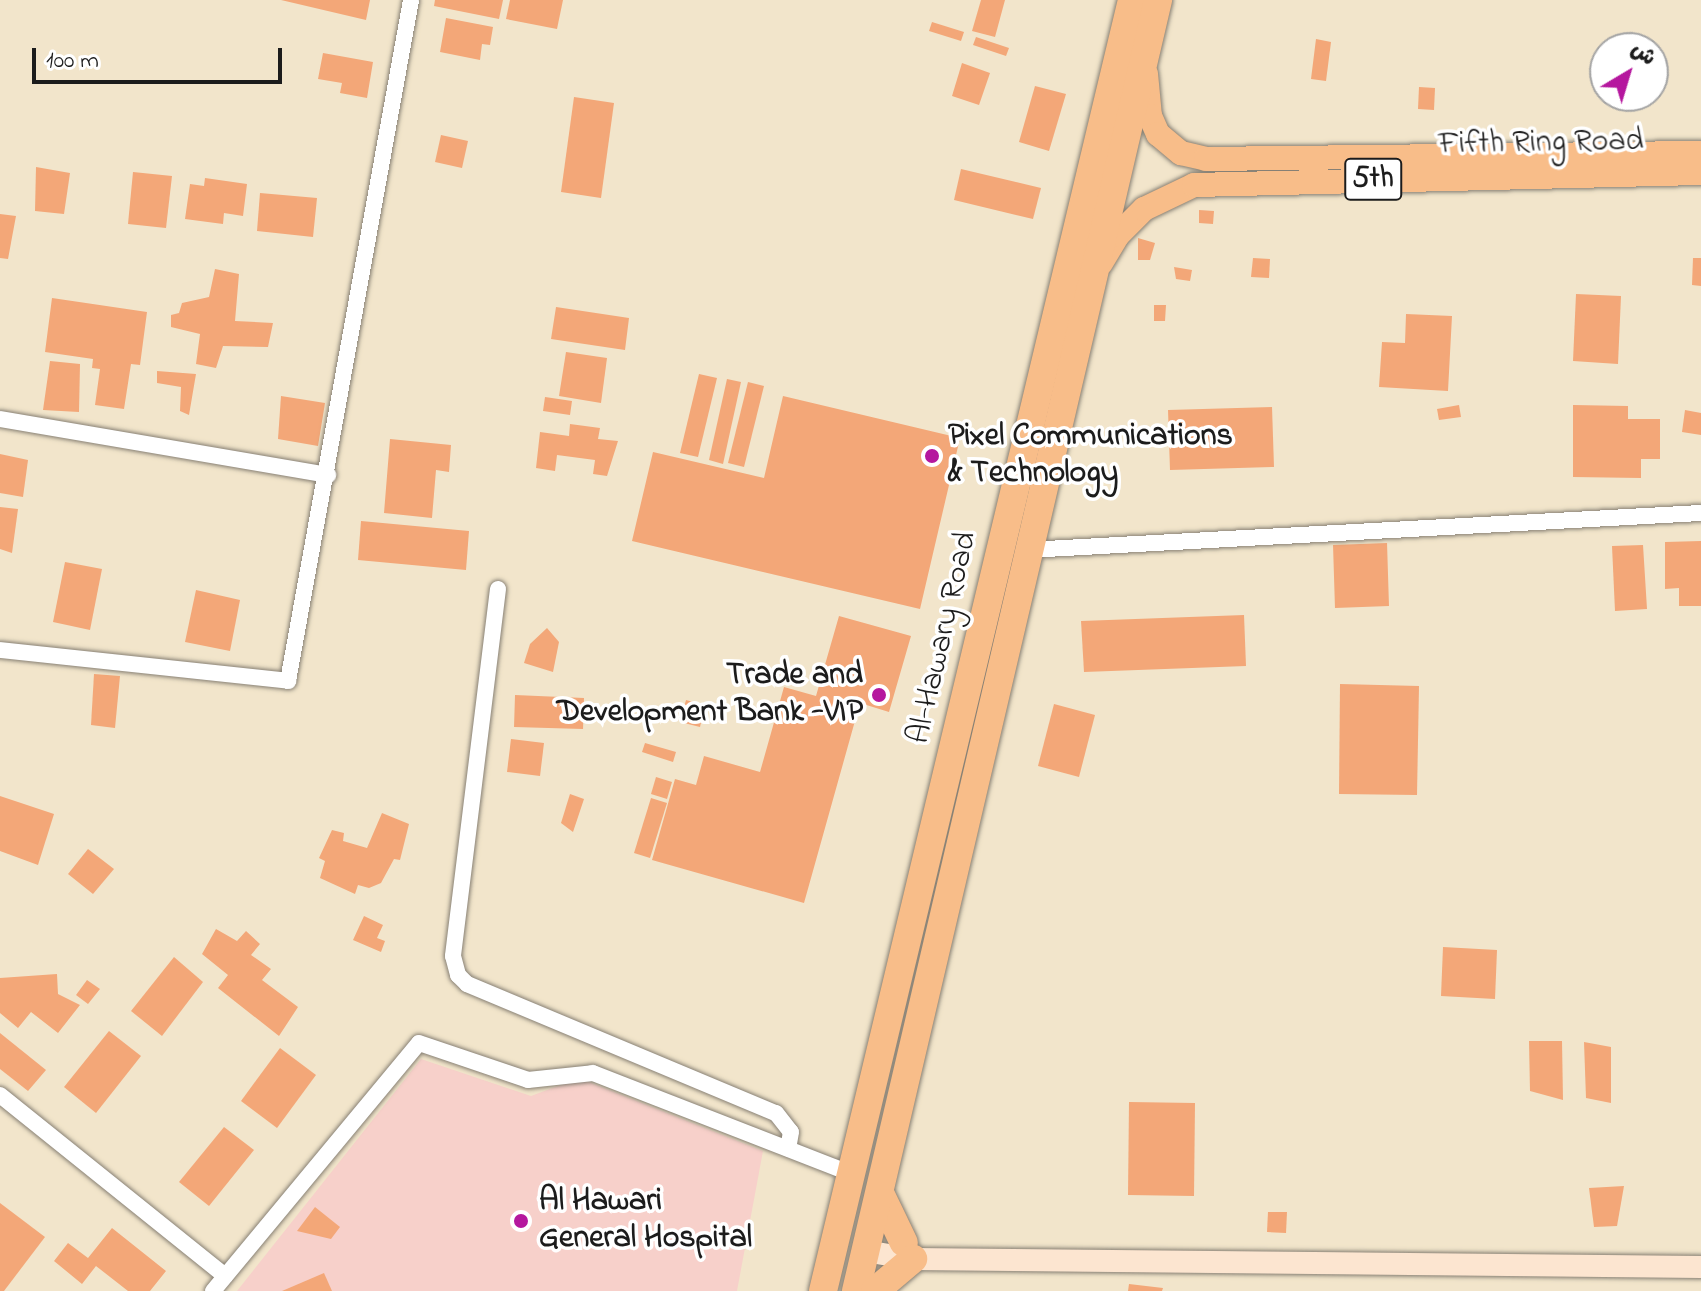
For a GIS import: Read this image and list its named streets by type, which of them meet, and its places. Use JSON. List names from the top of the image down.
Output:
{
  "streets": {
    "highway": ["Al-Hawary Road"],
    "main road": ["Fifth Ring Road", "5th"]
  },
  "crossings": [
    ["Fifth Ring Road", "Al-Hawary Road"],
    ["5th", "Al-Hawary Road"]
  ],
  "places": ["Pixel Communications & Technology", "Trade and Development Bank -VIP", "Al Hawari General Hospital"],
  "scale_bar": "100 m",
  "north": "top right"
}
